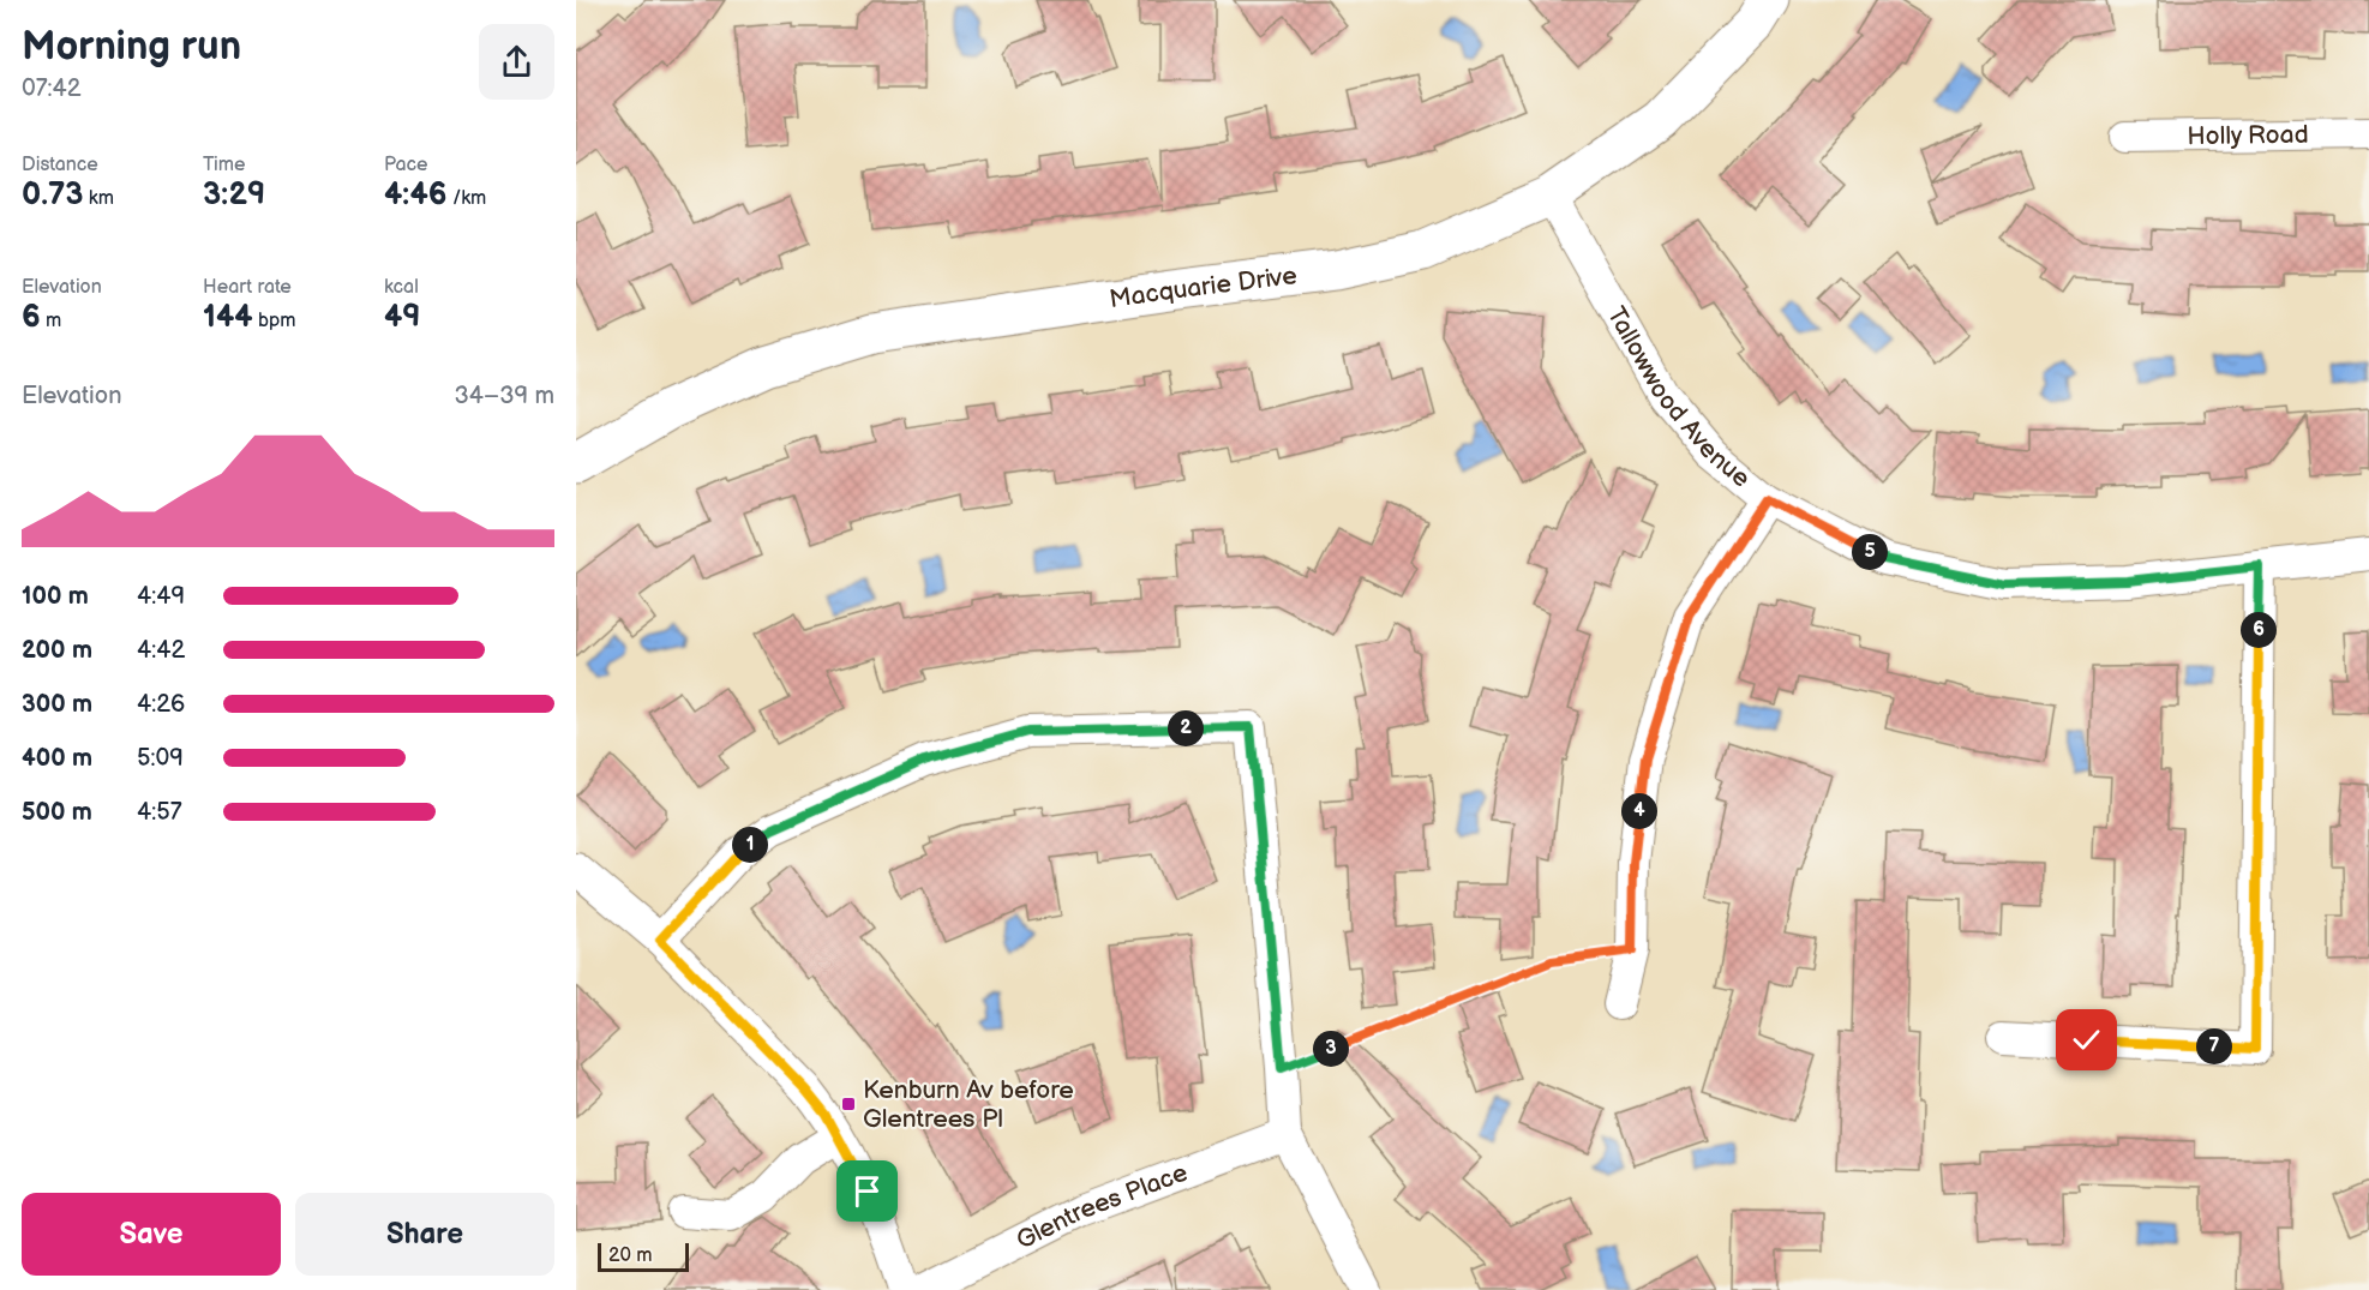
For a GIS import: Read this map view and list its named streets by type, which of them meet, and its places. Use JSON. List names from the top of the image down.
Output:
{
  "streets": {
    "main road": ["Macquarie Drive"],
    "street": ["Holly Road", "Tallowwood Avenue", "Glentrees Place"]
  },
  "crossings": [
    ["Macquarie Drive", "Tallowwood Avenue"]
  ],
  "places": {
    "transit": ["Kenburn Av before Glentrees Pl"]
  },
  "scale_bar": "20 m",
  "page": {
    "heading": ["Morning run", "07:42"],
    "stats": [
      ["Distance", "0.73 km"],
      ["Time", "3:29"],
      ["Pace", "4:46 /km"],
      ["Elevation", "6 m"],
      ["Heart rate", "144 bpm"],
      ["kcal", "49"]
    ],
    "chart": ["Elevation", "34–39 m"],
    "pins": [
      "5",
      "6",
      "2",
      "4",
      "1",
      "7",
      "3"
    ],
    "list": [
      {
        "name": "100 m",
        "note": "4:49"
      },
      {
        "name": "200 m",
        "note": "4:42"
      },
      {
        "name": "300 m",
        "note": "4:26"
      },
      {
        "name": "400 m",
        "note": "5:09"
      },
      {
        "name": "500 m",
        "note": "4:57"
      }
    ],
    "buttons": ["Save", "Share"],
    "scale": "20 m"
  }
}
